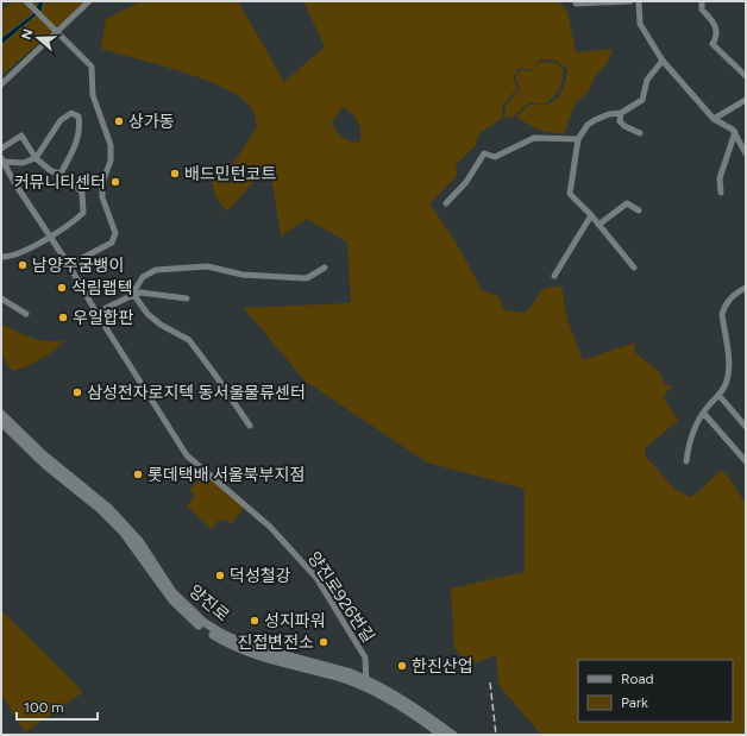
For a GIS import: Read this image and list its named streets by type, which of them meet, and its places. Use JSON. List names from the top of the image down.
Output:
{
  "streets": {
    "main road": ["양진로"],
    "street": ["양진로926번길"]
  },
  "crossings": [
    ["양진로926번길", "양진로"]
  ],
  "places": [
    "상가동",
    "배드민턴코트",
    "커뮤니티센터",
    "남양주굼뱅이",
    "석림랩텍",
    "우일합판",
    "삼성전자로지텍 동서울물류센터",
    "롯데택배 서울북부지점",
    "덕성철강",
    "성지파워",
    "진접변전소",
    "한진산업"
  ],
  "legend": ["Road", "Park"],
  "scale_bar": "100 m",
  "north": "left"
}
